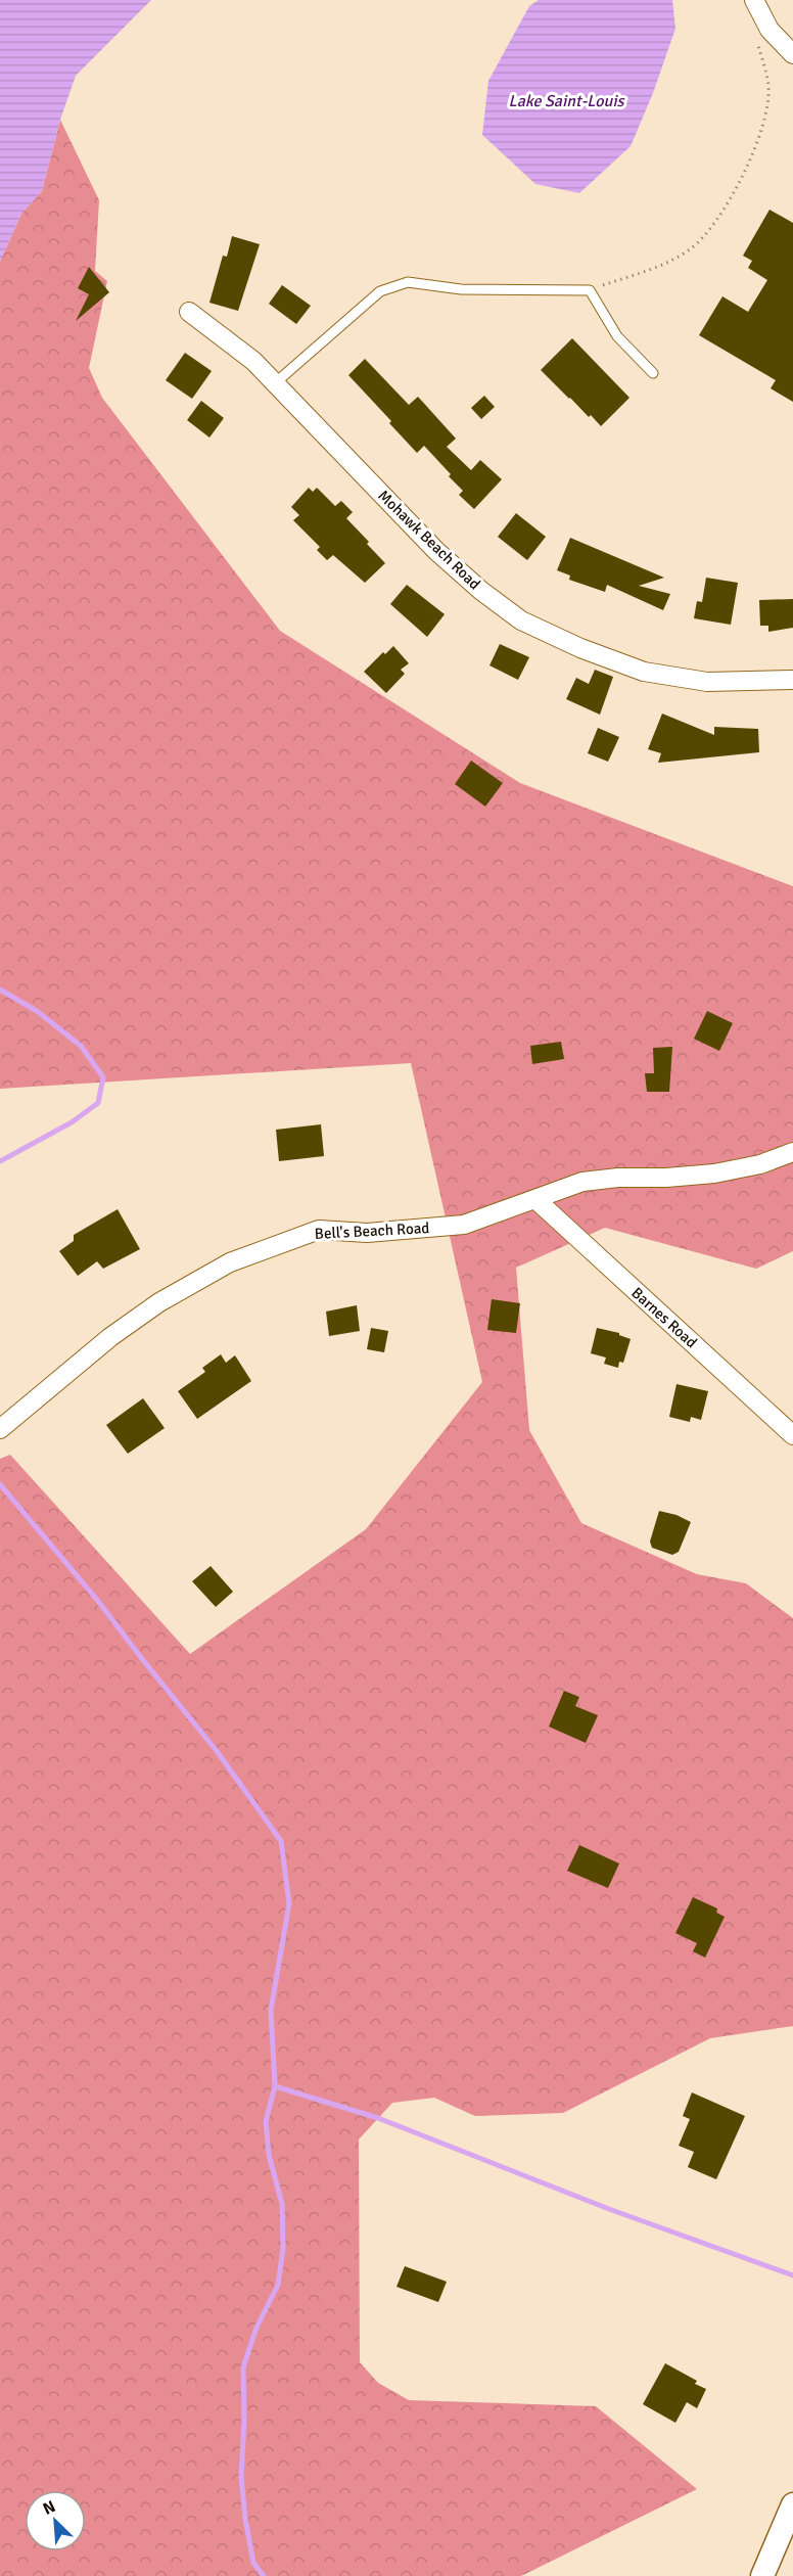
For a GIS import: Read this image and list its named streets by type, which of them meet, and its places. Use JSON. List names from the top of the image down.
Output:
{
  "streets": {
    "street": ["Mohawk Beach Road", "Bell's Beach Road", "Barnes Road"]
  },
  "crossings": [
    ["Bell's Beach Road", "Barnes Road"]
  ],
  "water": ["Lake Saint-Louis"],
  "north": "top left"
}
